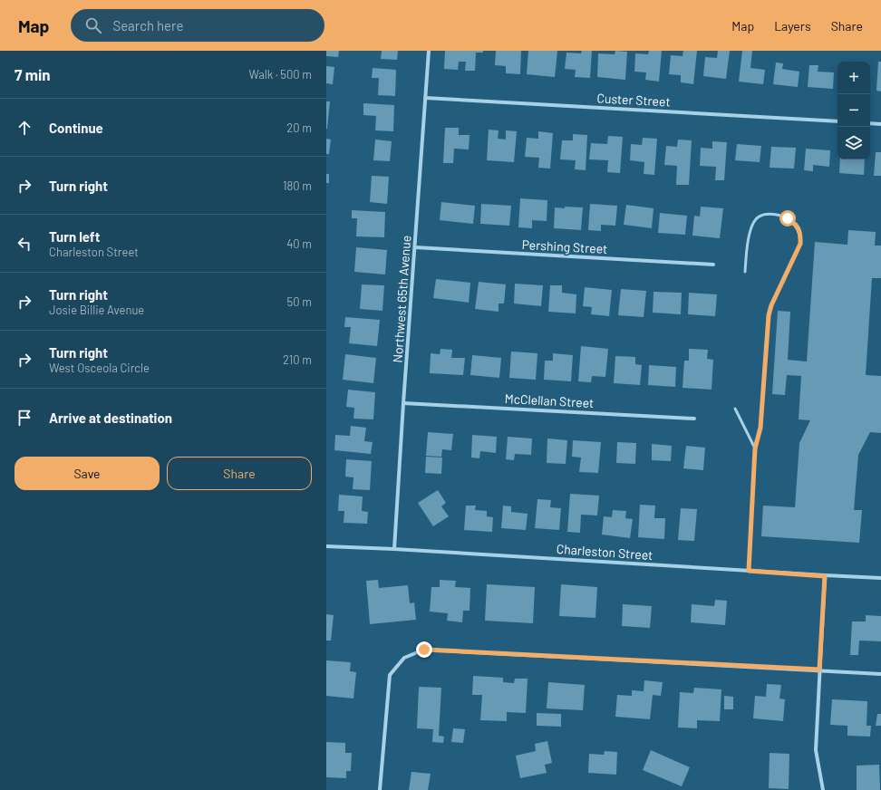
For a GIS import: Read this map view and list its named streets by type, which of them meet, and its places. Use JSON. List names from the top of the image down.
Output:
{
  "streets": {
    "street": [
      "Custer Street",
      "Pershing Street",
      "Northwest 65th Avenue",
      "McClellan Street",
      "Charleston Street"
    ]
  },
  "crossings": [
    ["Custer Street", "Northwest 65th Avenue"],
    ["Pershing Street", "Northwest 65th Avenue"],
    ["Northwest 65th Avenue", "McClellan Street"],
    ["Northwest 65th Avenue", "Charleston Street"]
  ],
  "page": {
    "header": "Map",
    "search": "Search here",
    "nav": ["Map", "Layers", "Share"],
    "heading": ["7 min", "Walk · 500 m"],
    "map_buttons": ["+", "−"],
    "list": [
      ["Continue", "20 m"],
      ["Turn right", "180 m"],
      ["Turn left", "Charleston Street", "40 m"],
      ["Turn right", "Josie Billie Avenue", "50 m"],
      ["Turn right", "West Osceola Circle", "210 m"],
      "Arrive at destination"
    ],
    "buttons": ["Save", "Share"]
  }
}
